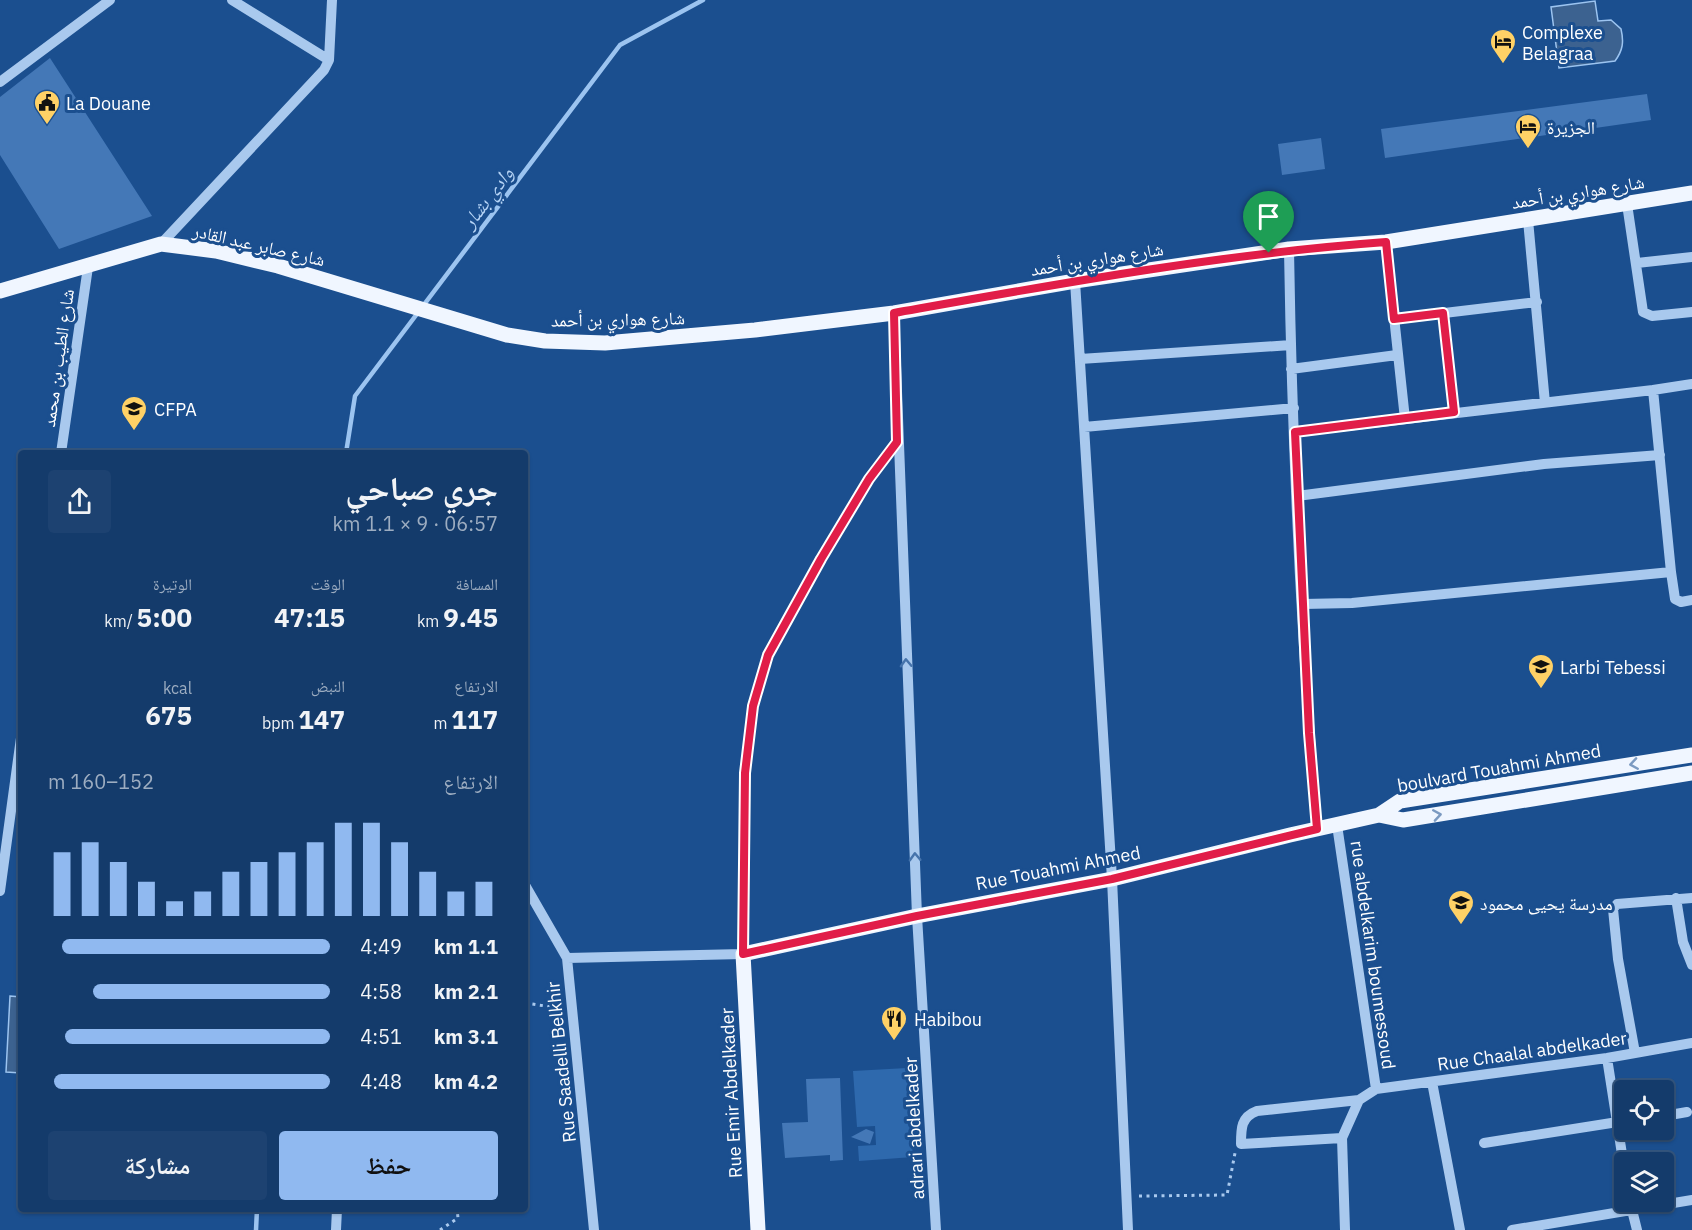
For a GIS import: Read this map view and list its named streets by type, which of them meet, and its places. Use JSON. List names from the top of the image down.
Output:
{
  "streets": {
    "main road": [
      "شارع هواري بن أحمد",
      "شارع صابر عبد القادر",
      "boulvard Touahmi Ahmed",
      "Rue Touahmi Ahmed",
      "Rue Emir Abdelkader"
    ],
    "street": [
      "شارع الطيب بن محمد",
      "rue abdelkarim boumessoud",
      "Rue Chaalal abdelkader",
      "Rue Saadelli Belkhir",
      "adrari abdelkader"
    ]
  },
  "crossings": [
    ["شارع هواري بن أحمد", "شارع صابر عبد القادر"],
    ["شارع هواري بن أحمد", "adrari abdelkader"],
    ["شارع صابر عبد القادر", "شارع الطيب بن محمد"],
    ["boulvard Touahmi Ahmed", "Rue Touahmi Ahmed"],
    ["Rue Touahmi Ahmed", "rue abdelkarim boumessoud"],
    ["Rue Touahmi Ahmed", "Rue Saadelli Belkhir"],
    ["Rue Touahmi Ahmed", "Rue Emir Abdelkader"],
    ["Rue Touahmi Ahmed", "adrari abdelkader"],
    ["rue abdelkarim boumessoud", "Rue Chaalal abdelkader"],
    ["Rue Saadelli Belkhir", "Rue Emir Abdelkader"]
  ],
  "water": ["وادي بشار"],
  "places": {
    "hotel": ["Complexe Belagraa", "الجزيرة"],
    "public building": ["La Douane"],
    "school or university": ["CFPA", "Larbi Tebessi", "مدرسة يحيى محمود"],
    "restaurant": ["Habibou"]
  },
  "page": {
    "heading": ["جري صباحي", "06:57 · 9 × 1.1 km"],
    "stats": [
      ["المسافة", "9.45 km"],
      ["الوقت", "47:15"],
      ["الوتيرة", "5:00 /km"],
      ["الارتفاع", "117 m"],
      ["النبض", "147 bpm"],
      ["kcal", "675"]
    ],
    "chart": ["الارتفاع", "152–160 m"],
    "list": [
      {
        "name": "1.1 km",
        "note": "4:49"
      },
      {
        "name": "2.1 km",
        "note": "4:58"
      },
      {
        "name": "3.1 km",
        "note": "4:51"
      },
      {
        "name": "4.2 km",
        "note": "4:48"
      }
    ],
    "buttons": ["حفظ", "مشاركة"]
  }
}
